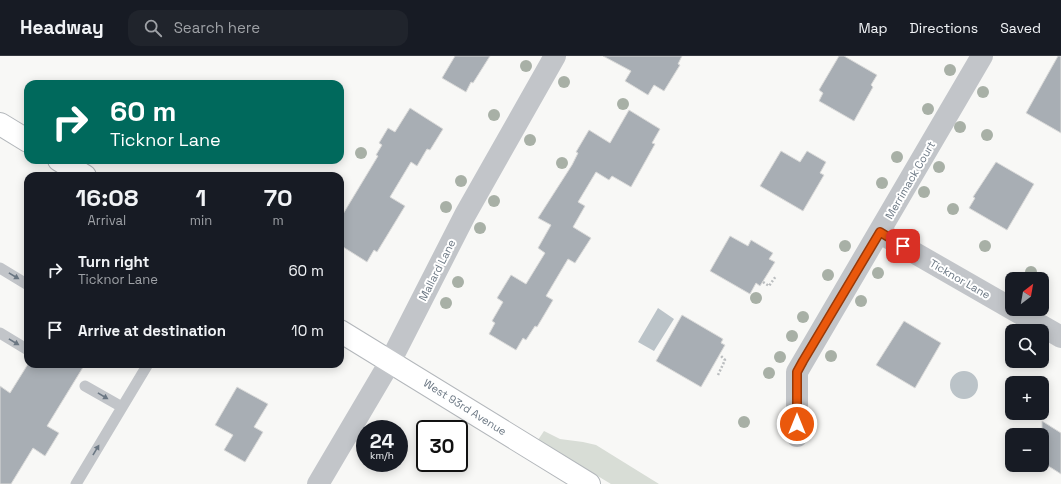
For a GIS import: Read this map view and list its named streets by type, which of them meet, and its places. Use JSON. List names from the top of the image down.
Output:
{
  "streets": {
    "street": [
      "Merrimack Court",
      "Mallard Lane",
      "Ticknor Lane",
      "West 93rd Avenue"
    ]
  },
  "crossings": [
    ["Merrimack Court", "Ticknor Lane"],
    ["Mallard Lane", "West 93rd Avenue"]
  ],
  "north": "top right",
  "page": {
    "header": "Headway",
    "search": "Search here",
    "nav": ["Map", "Directions", "Saved"],
    "turn": ["60 m", "Ticknor Lane"],
    "eta": [
      "16:08",
      "Arrival",
      "1",
      "min",
      "70",
      "m"
    ],
    "list": [
      {
        "name": "Turn right",
        "note": "Ticknor Lane",
        "value": "60 m"
      },
      {
        "name": "Arrive at destination",
        "value": "10 m"
      }
    ],
    "map_buttons": ["+", "−"],
    "speed": "24 km/h",
    "limit": "30"
  }
}
